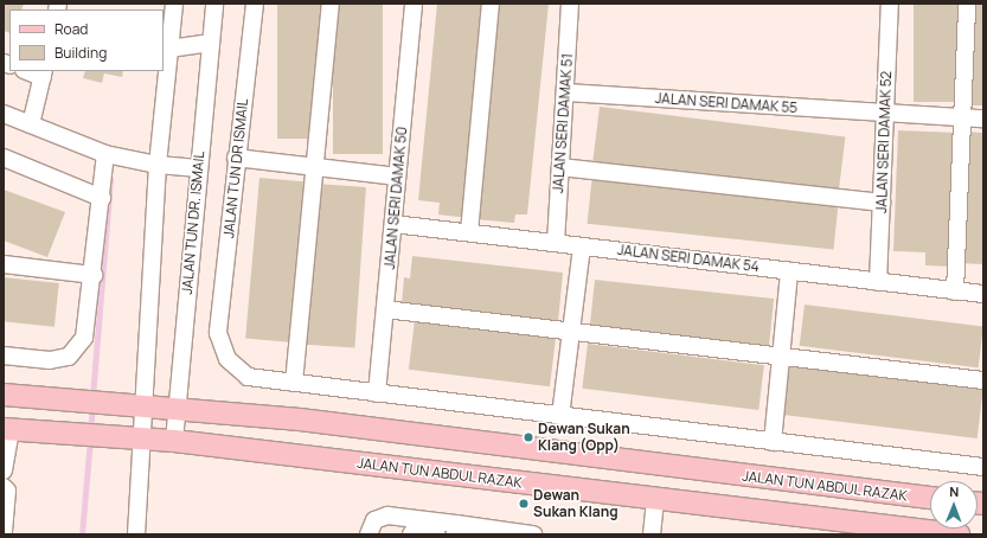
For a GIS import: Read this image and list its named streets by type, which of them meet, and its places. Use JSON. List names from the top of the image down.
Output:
{
  "streets": {
    "main road": ["JALAN TUN ABDUL RAZAK"],
    "street": [
      "JALAN SERI DAMAK 55",
      "JALAN SERI DAMAK 51",
      "JALAN SERI DAMAK 52",
      "JALAN TUN DR ISMAIL",
      "JALAN SERI DAMAK 50",
      "JALAN TUN DR. ISMAIL",
      "JALAN SERI DAMAK 54"
    ]
  },
  "crossings": [
    ["JALAN SERI DAMAK 55", "JALAN SERI DAMAK 51"],
    ["JALAN SERI DAMAK 55", "JALAN SERI DAMAK 52"],
    ["JALAN SERI DAMAK 51", "JALAN SERI DAMAK 54"],
    ["JALAN SERI DAMAK 52", "JALAN SERI DAMAK 54"],
    ["JALAN SERI DAMAK 50", "JALAN SERI DAMAK 54"],
    ["JALAN TUN DR. ISMAIL", "JALAN TUN ABDUL RAZAK"]
  ],
  "places": ["Dewan Sukan Klang (Opp)", "Dewan Sukan Klang"],
  "legend": ["Road", "Building"],
  "north": "top"
}
